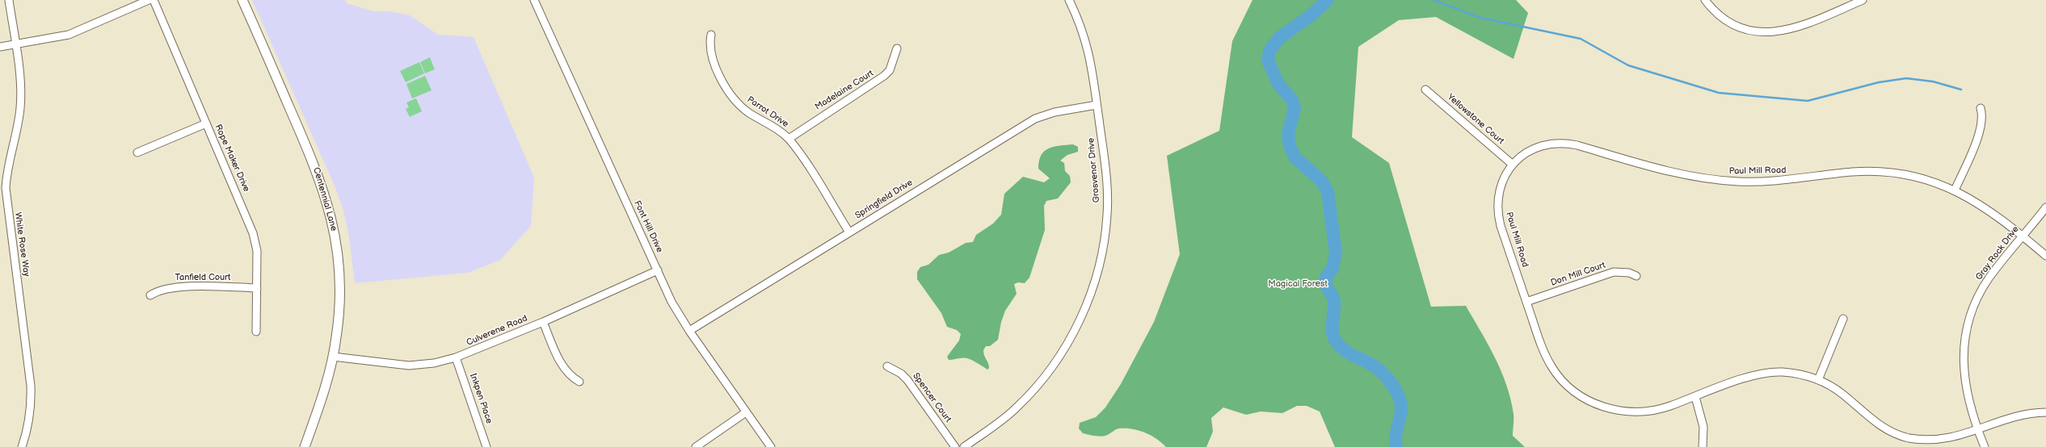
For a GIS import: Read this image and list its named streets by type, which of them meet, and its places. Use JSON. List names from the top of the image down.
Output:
{
  "streets": {
    "street": [
      "Madelaine Court",
      "Parrot Drive",
      "Yellowstone Court",
      "Rope Maker Drive",
      "Grosvenor Drive",
      "Paul Mill Road",
      "Centennial Lane",
      "Springfield Drive",
      "Font Hill Drive",
      "White Rose Way",
      "Gray Rock Drive",
      "Don Mill Court",
      "Tanfield Court",
      "Culverene Road",
      "Spencer Court",
      "Inkpen Place"
    ]
  },
  "crossings": [
    ["Madelaine Court", "Parrot Drive"],
    ["Parrot Drive", "Springfield Drive"],
    ["Yellowstone Court", "Paul Mill Road"],
    ["Rope Maker Drive", "Tanfield Court"],
    ["Grosvenor Drive", "Springfield Drive"],
    ["Paul Mill Road", "Gray Rock Drive"],
    ["Paul Mill Road", "Don Mill Court"],
    ["Centennial Lane", "Culverene Road"],
    ["Springfield Drive", "Font Hill Drive"],
    ["Font Hill Drive", "Culverene Road"],
    ["Culverene Road", "Inkpen Place"]
  ],
  "parks": ["Magical Forest"]
}
